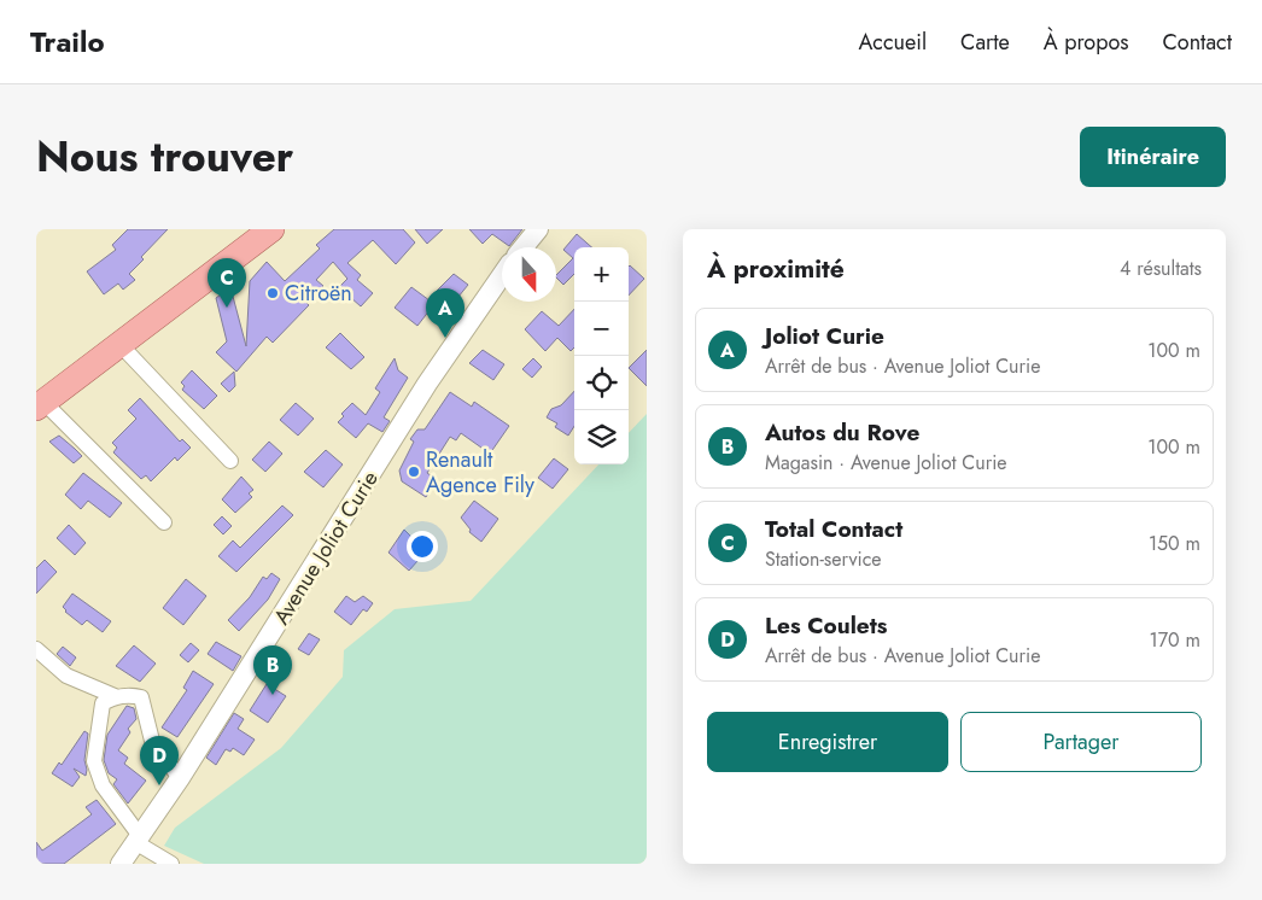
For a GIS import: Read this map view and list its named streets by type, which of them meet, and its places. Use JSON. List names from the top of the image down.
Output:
{
  "streets": {
    "street": ["Avenue Joliot Curie"]
  },
  "places": ["Citroën", "Renault Agence Fily"],
  "north": "bottom",
  "page": {
    "header": "Trailo",
    "nav": [
      "Accueil",
      "Carte",
      "À propos",
      "Contact"
    ],
    "title": "Nous trouver",
    "buttons": [
      "Itinéraire",
      ["Enregistrer", "Partager"]
    ],
    "heading": ["À proximité", "4 résultats"],
    "map_buttons": ["+", "−"],
    "pins": [
      "C",
      "A",
      "B",
      "D"
    ],
    "list": [
      {
        "mark": "A",
        "name": "Joliot Curie",
        "note": "Arrêt de bus · Avenue Joliot Curie",
        "value": "100 m"
      },
      {
        "mark": "B",
        "name": "Autos du Rove",
        "note": "Magasin · Avenue Joliot Curie",
        "value": "100 m"
      },
      {
        "mark": "C",
        "name": "Total Contact",
        "note": "Station-service",
        "value": "150 m"
      },
      {
        "mark": "D",
        "name": "Les Coulets",
        "note": "Arrêt de bus · Avenue Joliot Curie",
        "value": "170 m"
      }
    ]
  }
}
